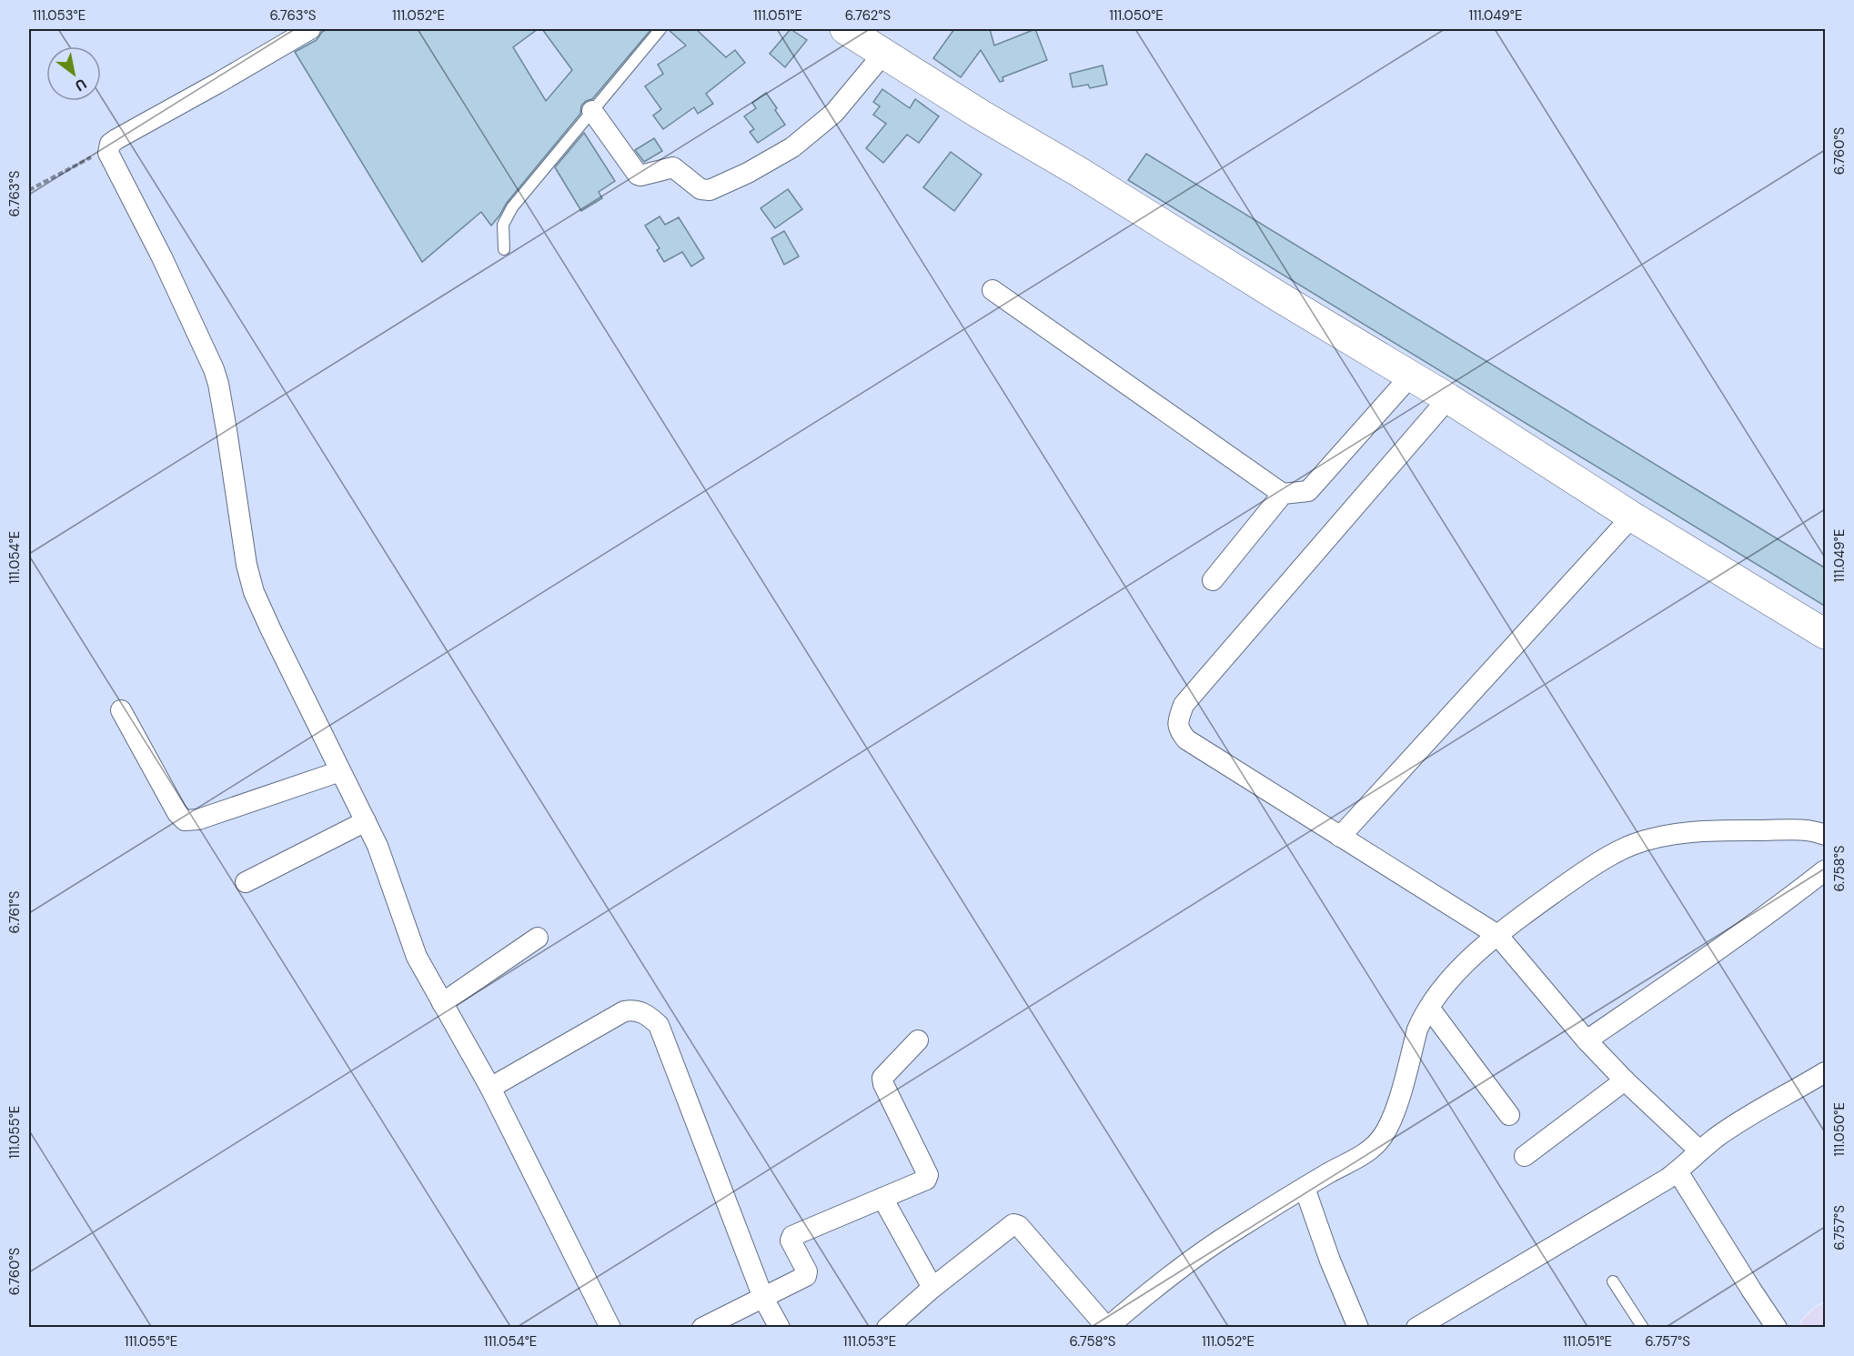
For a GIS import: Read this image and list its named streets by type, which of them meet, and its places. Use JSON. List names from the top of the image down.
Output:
{
  "north": "bottom right",
  "coordinates": [
    "111.053°E",
    "6.763°S",
    "111.052°E",
    "111.051°E",
    "6.762°S",
    "111.050°E",
    "111.049°E",
    "6.760°S",
    "111.054°E",
    "6.758°S",
    "6.761°S",
    "111.055°E",
    "6.757°S"
  ]
}
